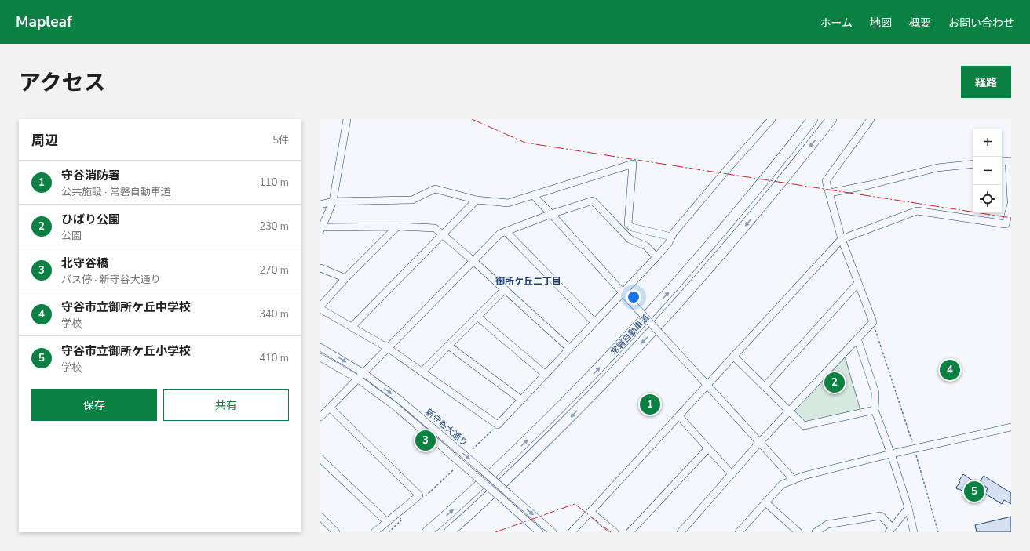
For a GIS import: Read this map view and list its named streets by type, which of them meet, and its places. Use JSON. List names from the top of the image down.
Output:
{
  "streets": {
    "highway": ["常磐自動車道"],
    "street": ["新守谷大通り"]
  },
  "districts": ["御所ケ丘二丁目"],
  "page": {
    "header": "Mapleaf",
    "nav": [
      "ホーム",
      "地図",
      "概要",
      "お問い合わせ"
    ],
    "title": "アクセス",
    "buttons": [
      "経路",
      ["保存", "共有"]
    ],
    "heading": ["周辺", "5件"],
    "map_buttons": ["+", "−"],
    "list": [
      {
        "mark": "1",
        "name": "守谷消防署",
        "note": "公共施設 · 常磐自動車道",
        "value": "110 m"
      },
      {
        "mark": "2",
        "name": "ひばり公園",
        "note": "公園",
        "value": "230 m"
      },
      {
        "mark": "3",
        "name": "北守谷橋",
        "note": "バス停 · 新守谷大通り",
        "value": "270 m"
      },
      {
        "mark": "4",
        "name": "守谷市立御所ケ丘中学校",
        "note": "学校",
        "value": "340 m"
      },
      {
        "mark": "5",
        "name": "守谷市立御所ケ丘小学校",
        "note": "学校",
        "value": "410 m"
      }
    ],
    "pins": [
      "4",
      "2",
      "1",
      "3",
      "5"
    ]
  }
}
